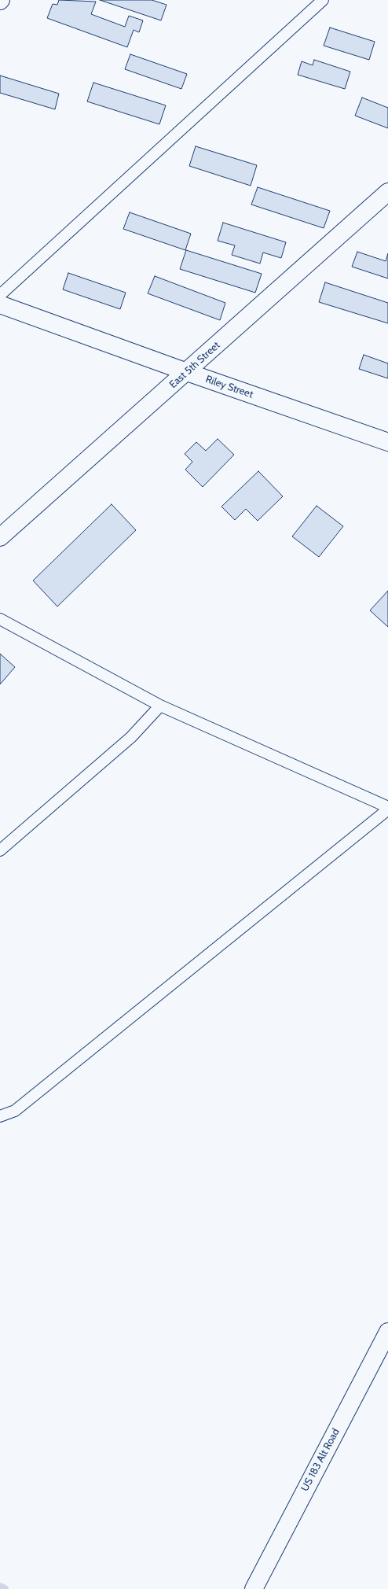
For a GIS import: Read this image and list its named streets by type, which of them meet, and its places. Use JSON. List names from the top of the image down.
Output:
{
  "streets": {
    "main road": ["East 5th Street", "Riley Street", "US 183 Alt Road"]
  },
  "crossings": [
    ["East 5th Street", "Riley Street"]
  ]
}
